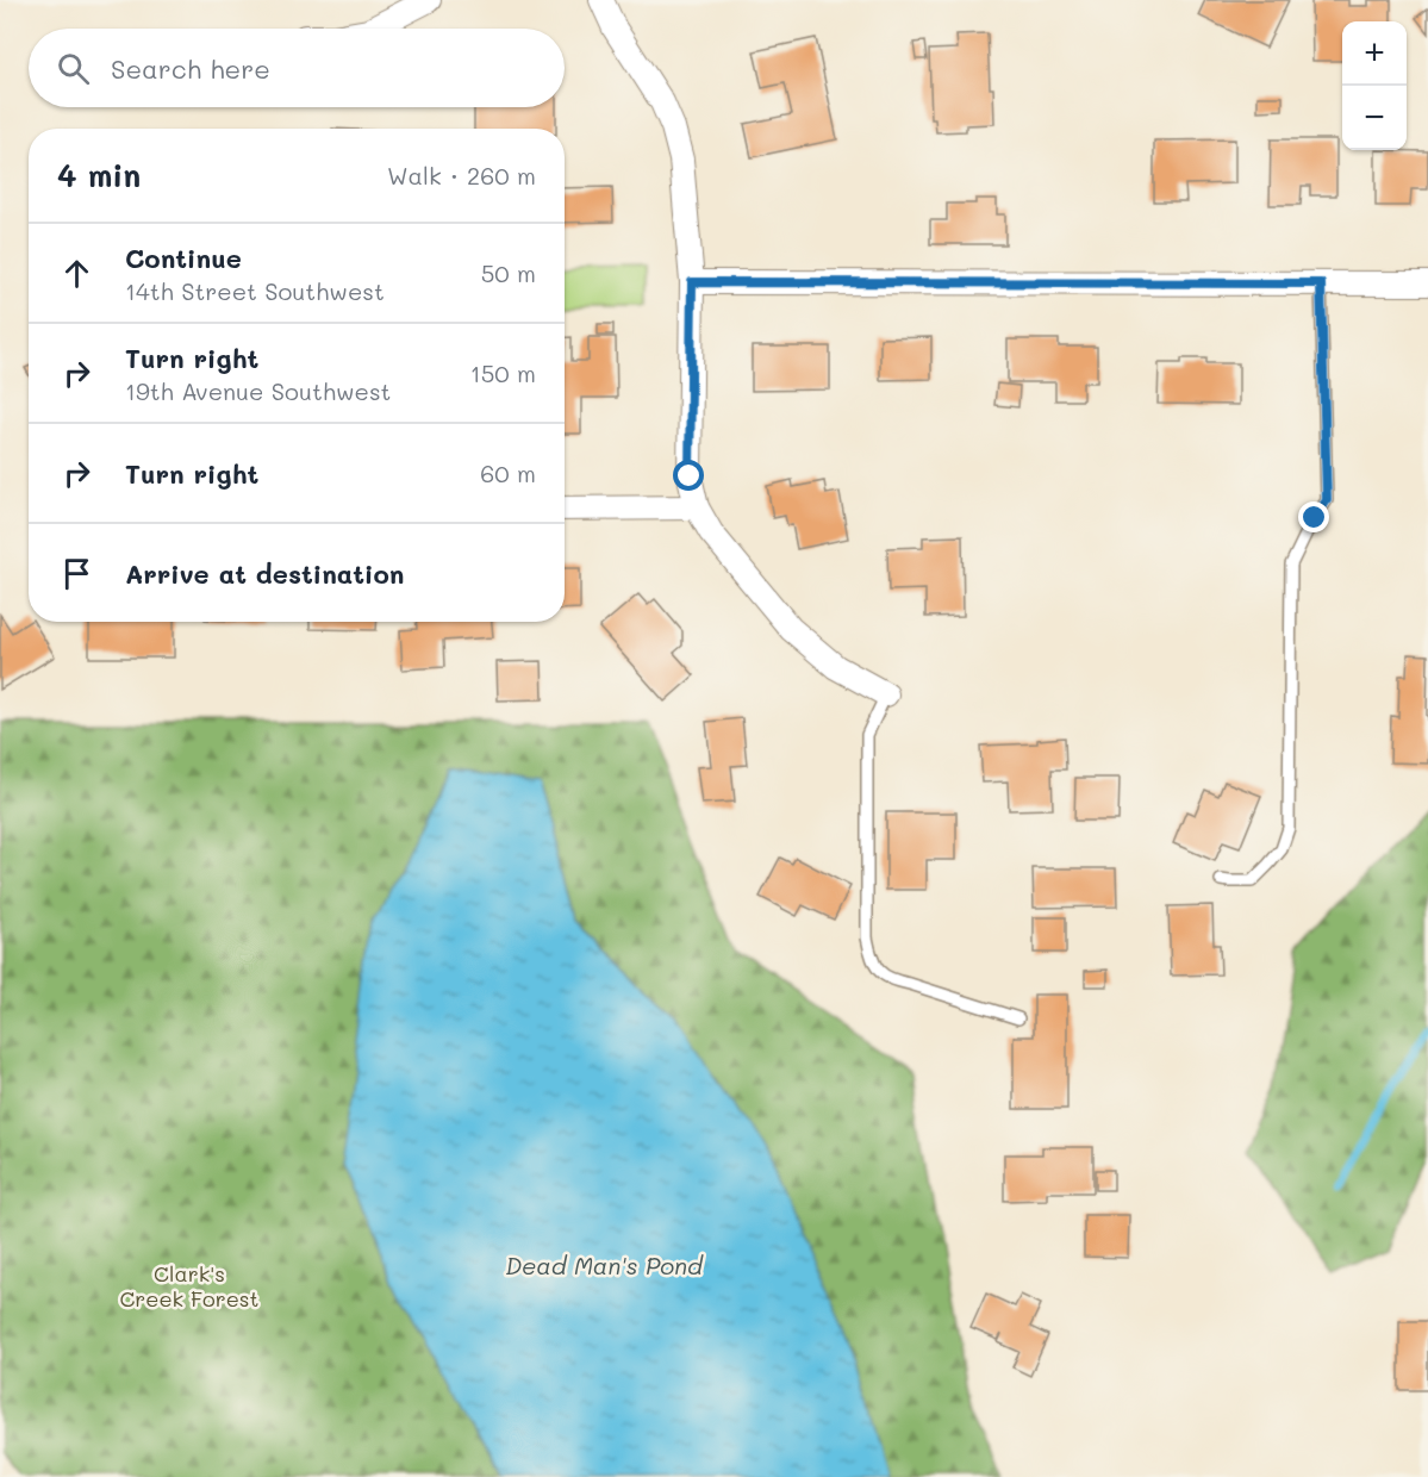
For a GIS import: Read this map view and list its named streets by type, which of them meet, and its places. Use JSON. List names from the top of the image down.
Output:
{
  "water": ["Dead Man's Pond"],
  "parks": ["Clark's Creek Forest"],
  "page": {
    "map_buttons": ["+", "−"],
    "search": "Search here",
    "heading": ["4 min", "Walk · 260 m"],
    "list": [
      ["Continue", "14th Street Southwest", "50 m"],
      ["Turn right", "19th Avenue Southwest", "150 m"],
      ["Turn right", "60 m"],
      "Arrive at destination"
    ]
  }
}
